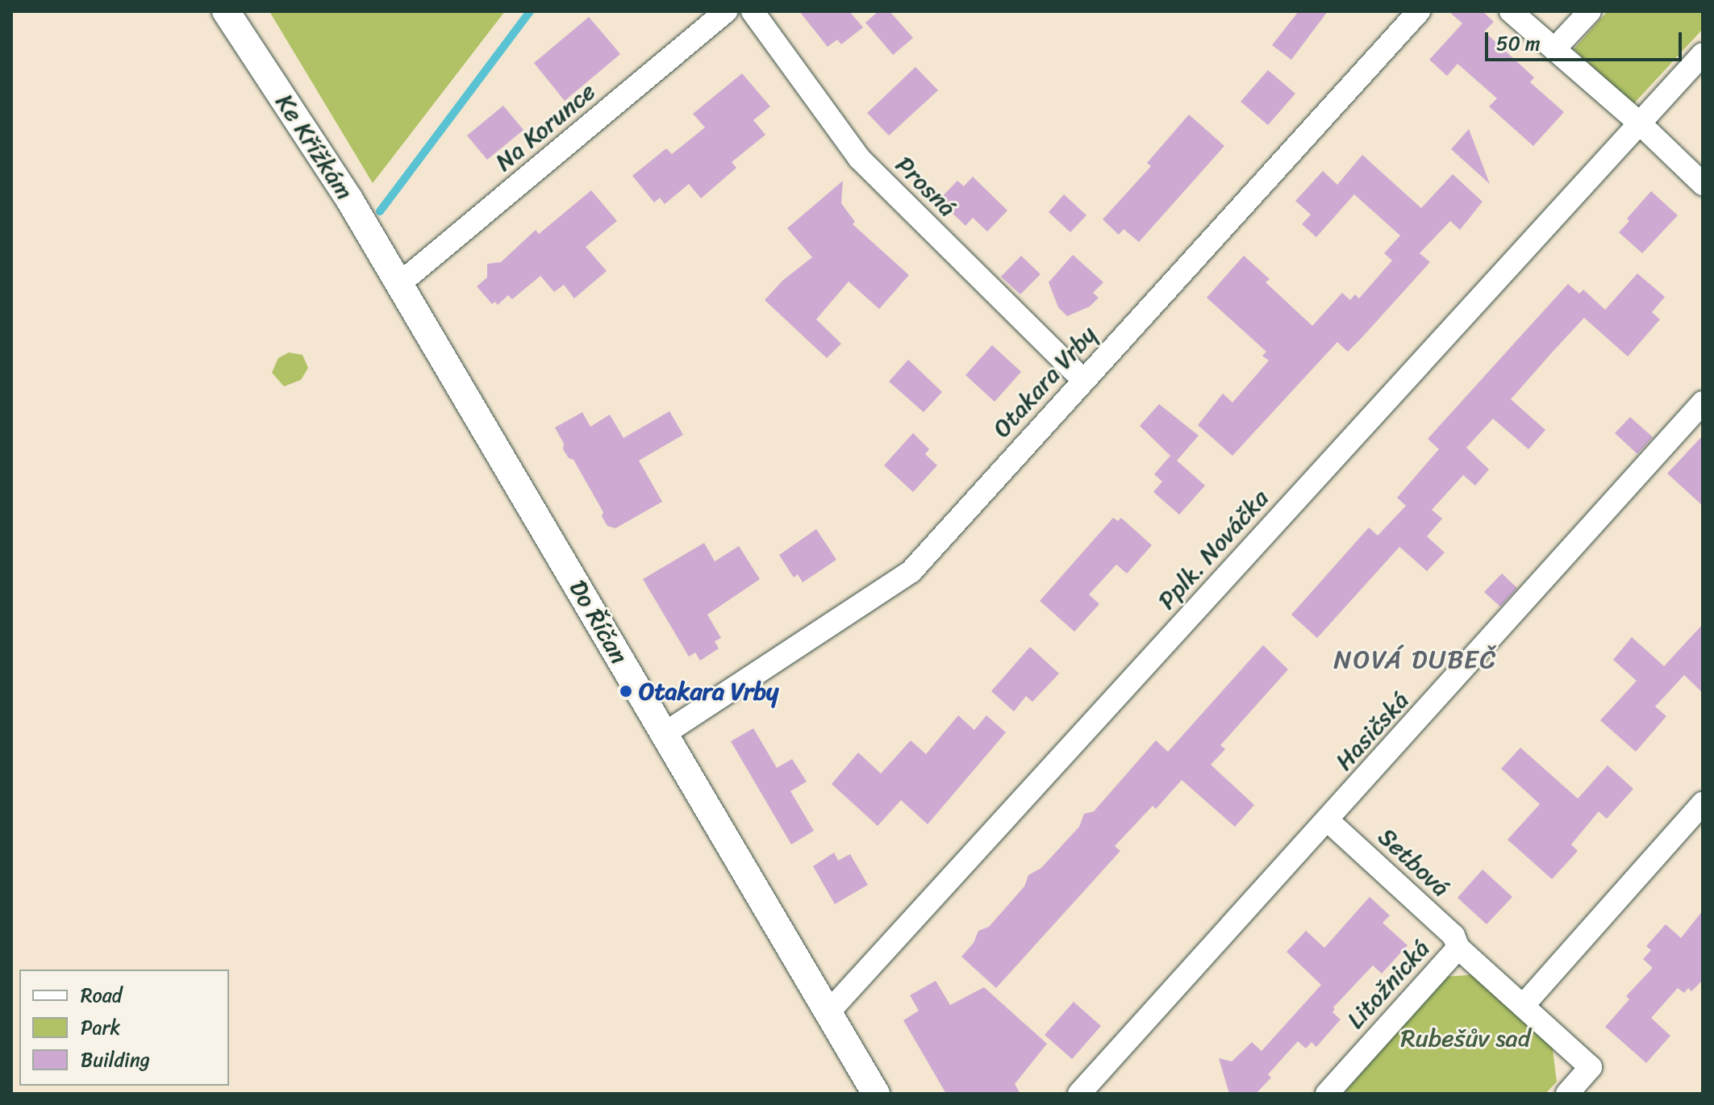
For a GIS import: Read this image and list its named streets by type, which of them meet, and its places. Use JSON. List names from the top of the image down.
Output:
{
  "streets": {
    "street": [
      "Na Korunce",
      "Ke Křížkám",
      "Prosná",
      "Otakara Vrby",
      "Pplk. Nováčka",
      "Do Říčan",
      "Hasičská",
      "Setbová",
      "Litožnická"
    ]
  },
  "crossings": [
    ["Na Korunce", "Ke Křížkám"],
    ["Na Korunce", "Do Říčan"],
    ["Ke Křížkám", "Do Říčan"],
    ["Prosná", "Otakara Vrby"],
    ["Otakara Vrby", "Do Říčan"],
    ["Pplk. Nováčka", "Do Říčan"],
    ["Hasičská", "Setbová"],
    ["Setbová", "Litožnická"]
  ],
  "districts": ["NOVÁ DUBEČ"],
  "parks": ["Rubešův sad"],
  "places": ["Otakara Vrby"],
  "legend": ["Road", "Park", "Building"],
  "scale_bar": "50 m"
}
